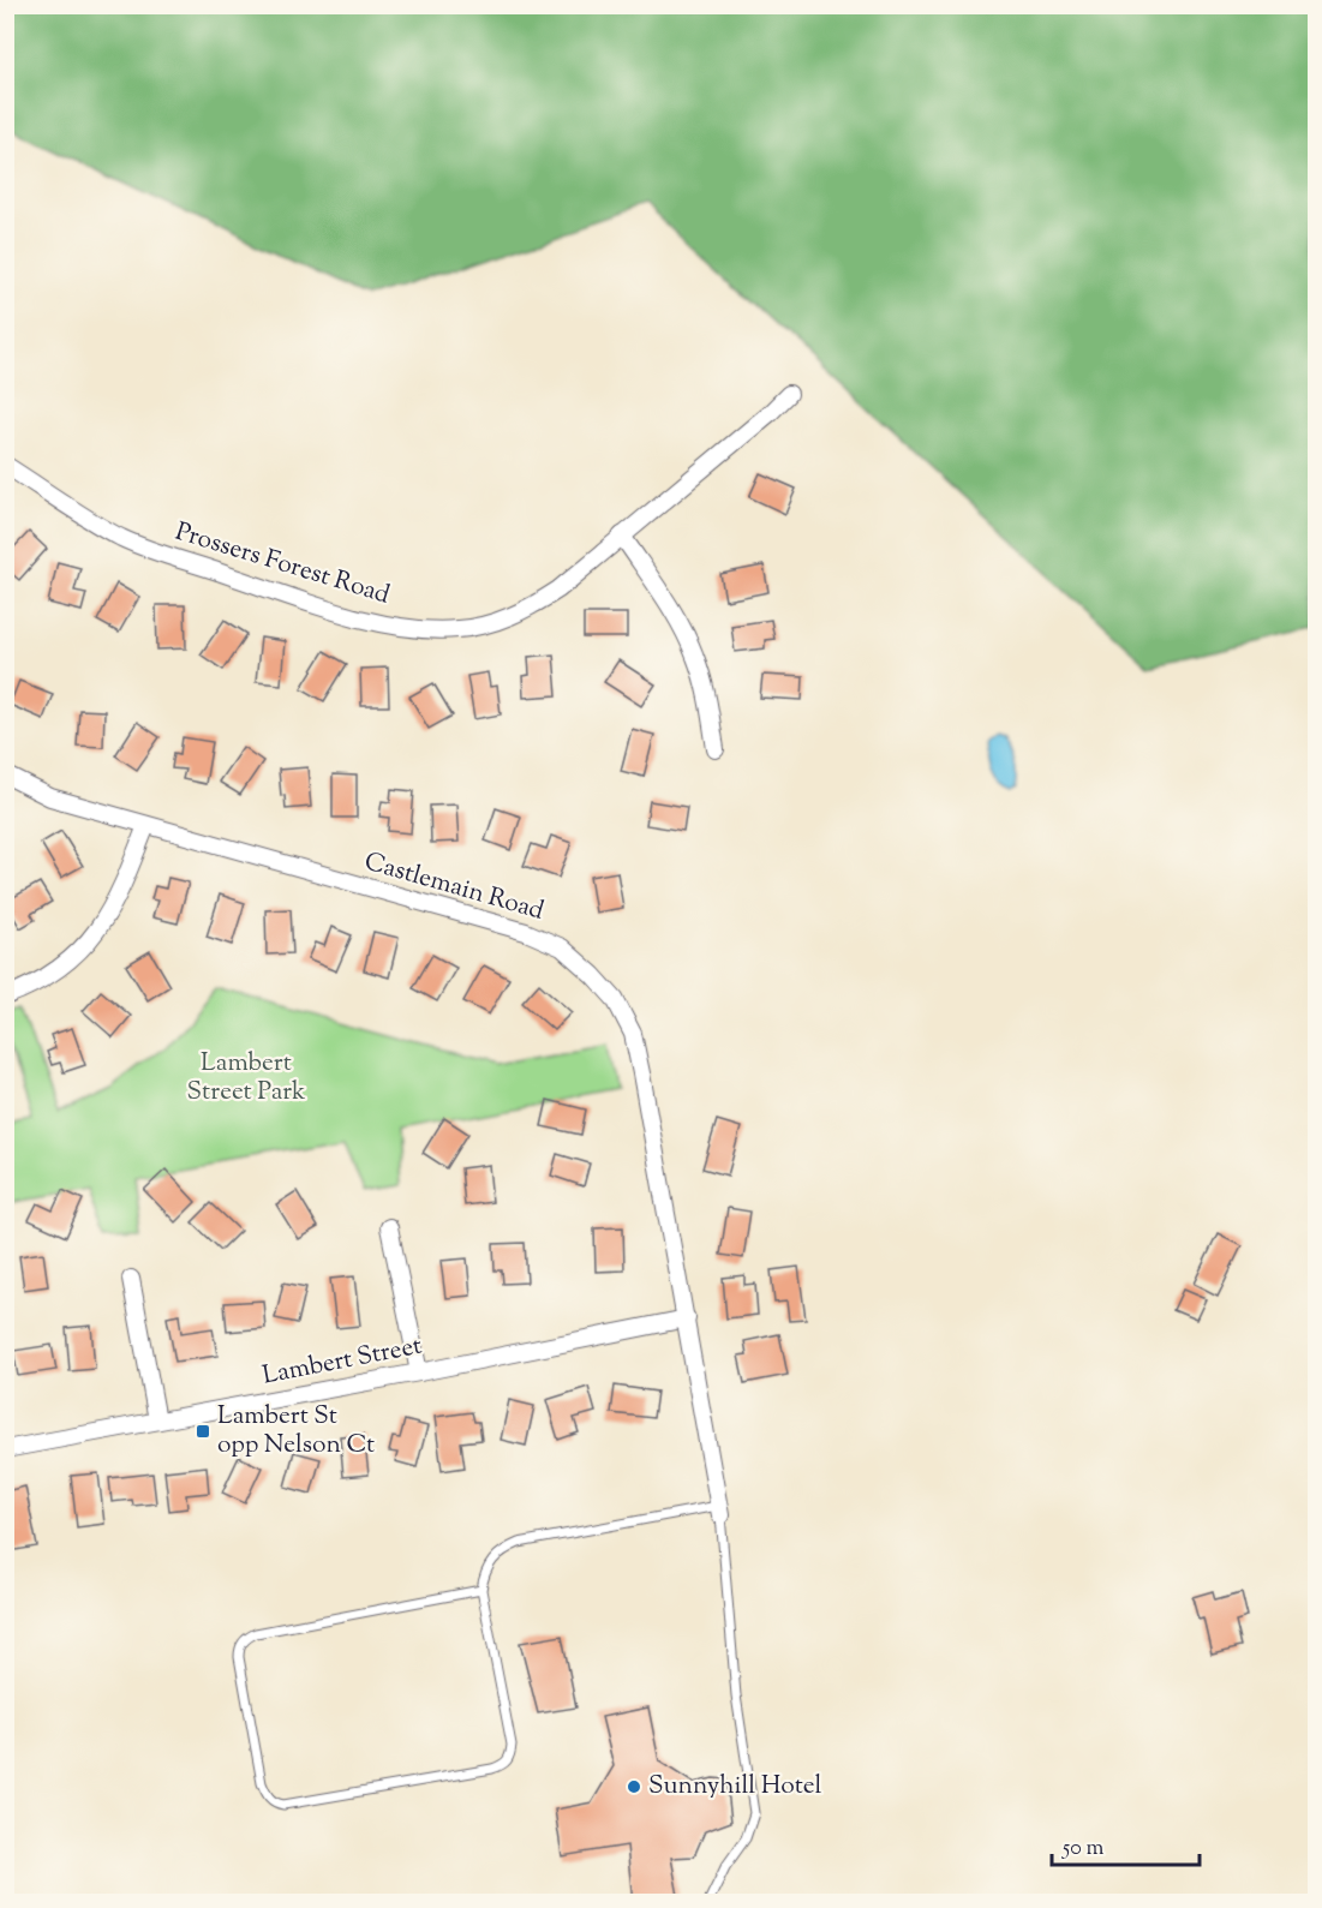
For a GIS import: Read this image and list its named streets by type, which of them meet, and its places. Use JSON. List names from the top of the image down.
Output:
{
  "streets": {
    "street": ["Prossers Forest Road", "Castlemain Road", "Lambert Street"]
  },
  "crossings": [
    ["Castlemain Road", "Lambert Street"]
  ],
  "parks": ["Lambert Street Park"],
  "places": {
    "transit": ["Lambert St opp Nelson Ct"],
    "other": ["Sunnyhill Hotel"]
  },
  "scale_bar": "50 m"
}
